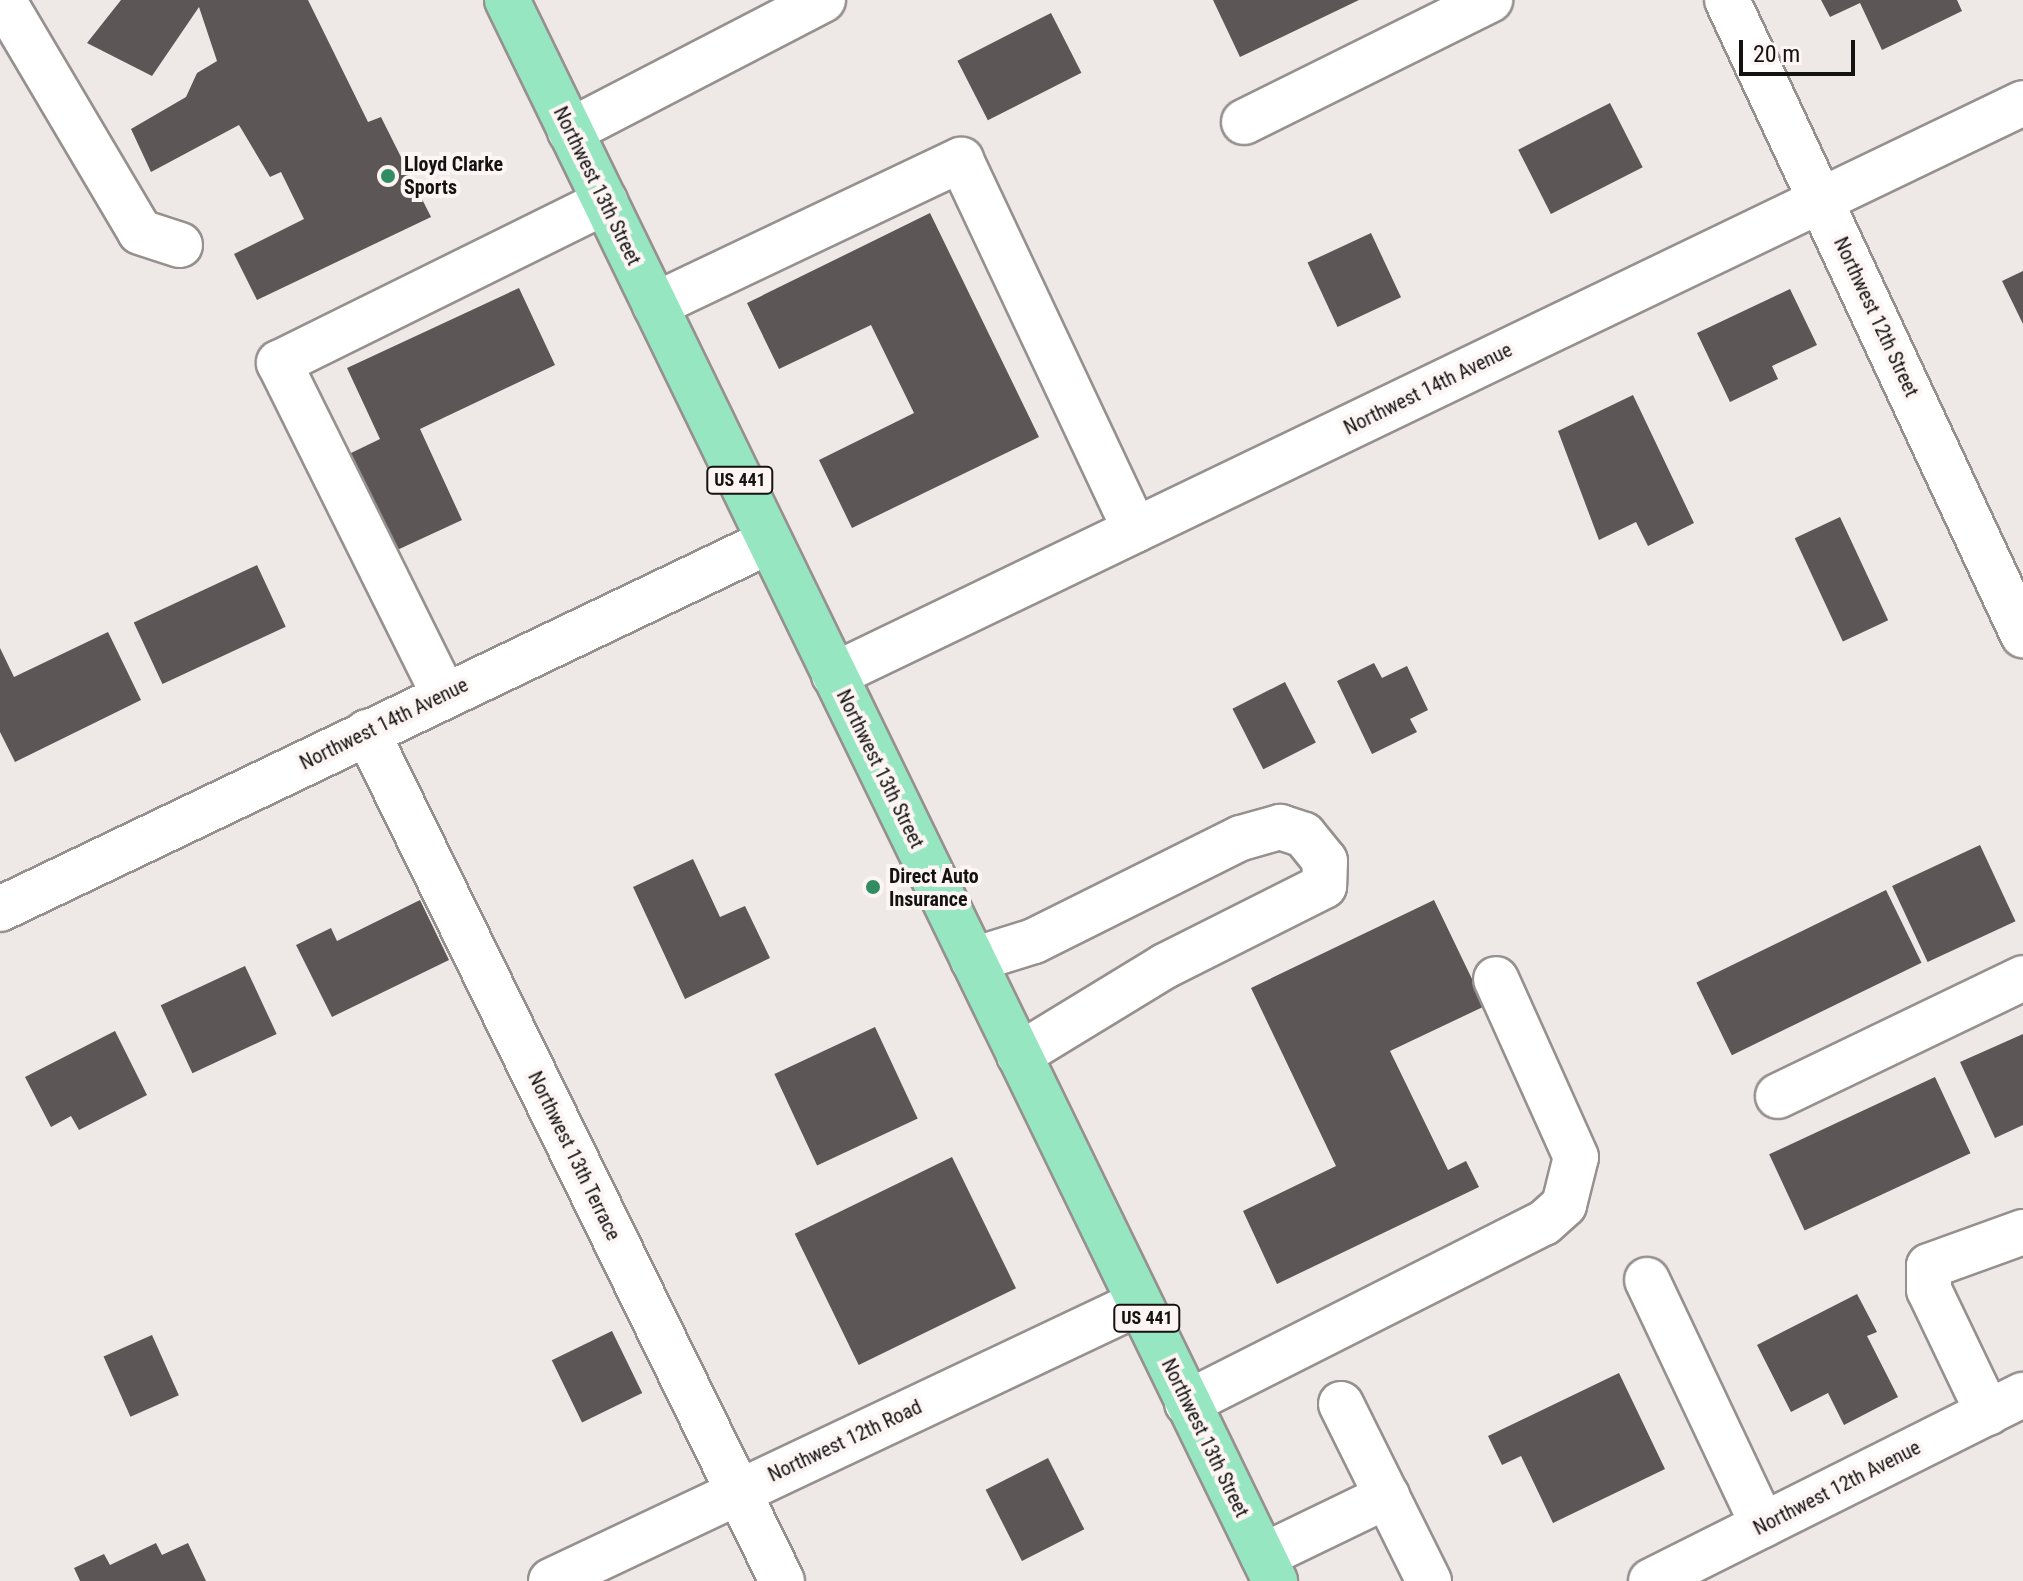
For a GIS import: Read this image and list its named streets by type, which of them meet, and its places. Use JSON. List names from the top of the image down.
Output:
{
  "streets": {
    "main road": ["Northwest 13th Street", "US 441"],
    "street": [
      "Northwest 12th Street",
      "Northwest 14th Avenue",
      "Northwest 13th Terrace",
      "Northwest 12th Road",
      "Northwest 12th Avenue"
    ]
  },
  "crossings": [
    ["Northwest 13th Street", "Northwest 14th Avenue"],
    ["Northwest 13th Street", "Northwest 12th Road"],
    ["Northwest 12th Street", "Northwest 14th Avenue"],
    ["Northwest 14th Avenue", "Northwest 13th Terrace"],
    ["Northwest 13th Terrace", "Northwest 12th Road"]
  ],
  "places": ["Lloyd Clarke Sports", "Direct Auto Insurance"],
  "scale_bar": "20 m"
}
